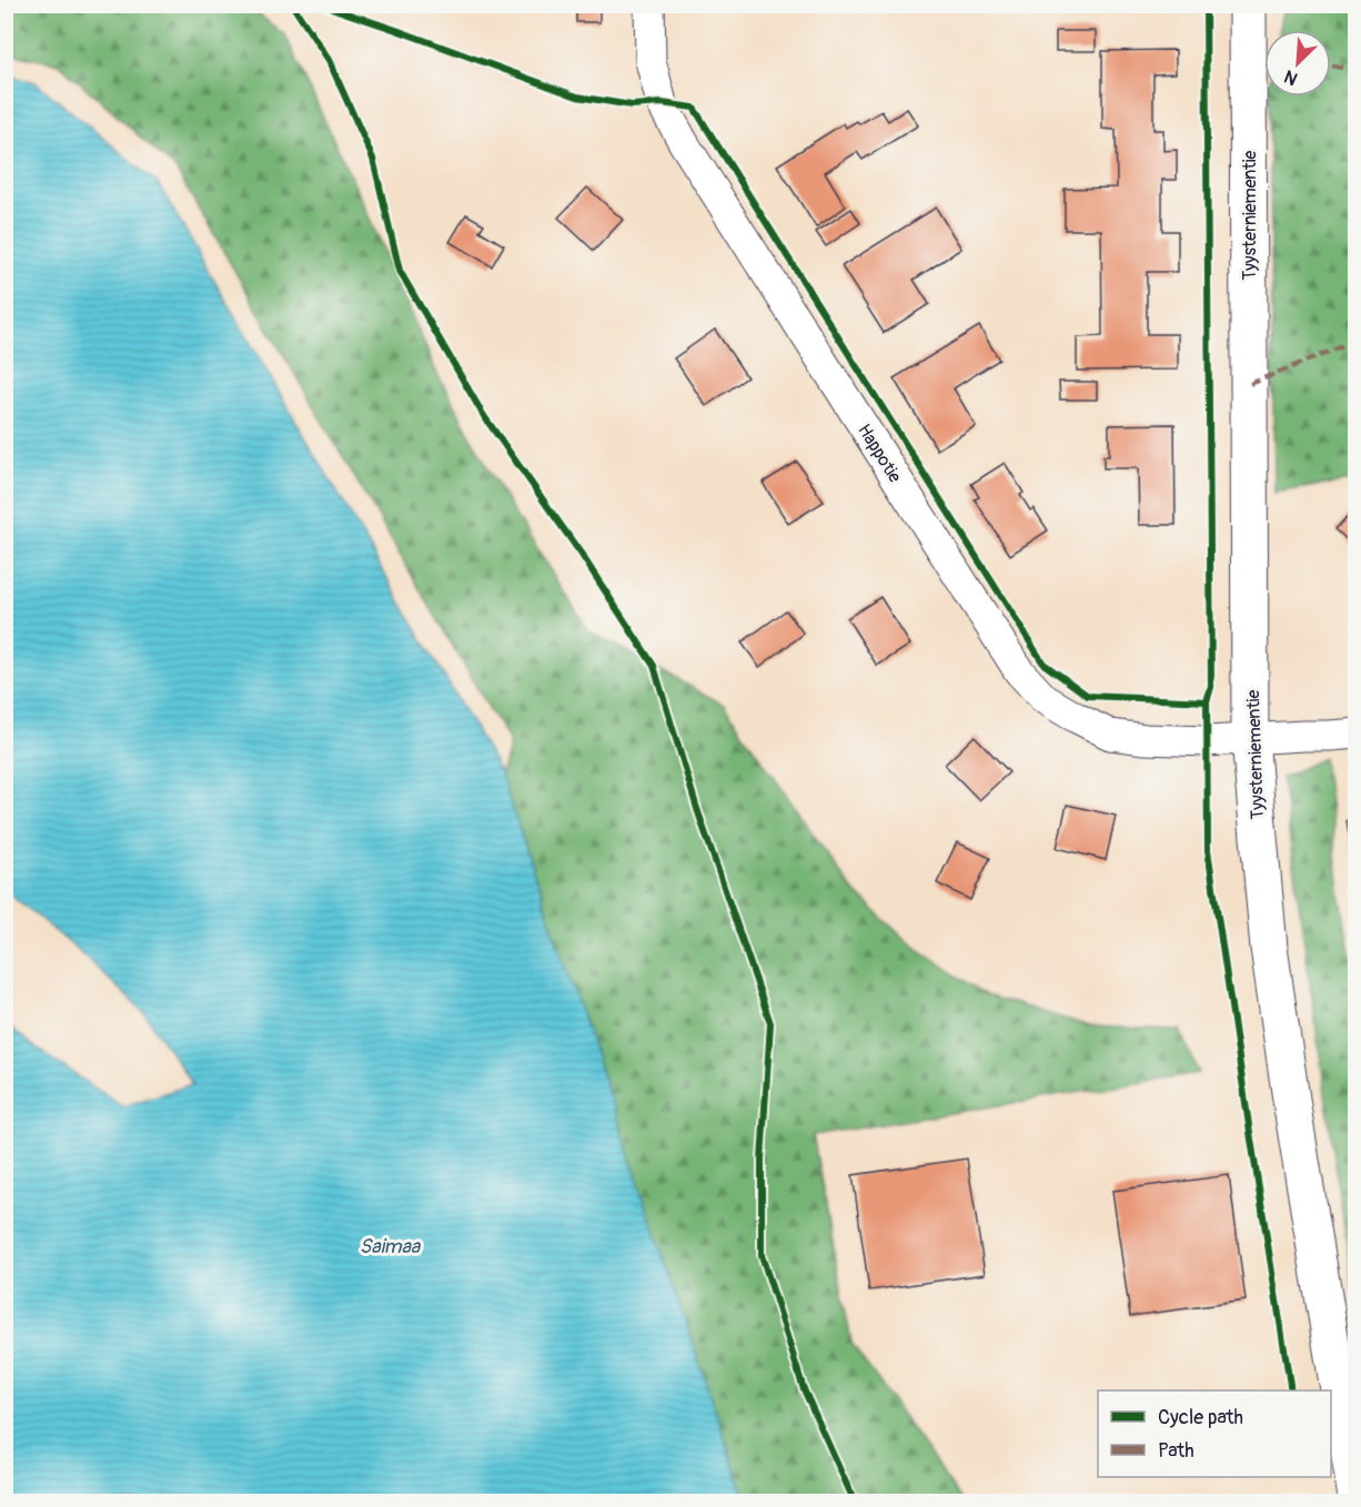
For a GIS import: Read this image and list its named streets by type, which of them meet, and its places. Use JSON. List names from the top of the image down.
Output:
{
  "streets": {
    "street": ["Tyysterniementie", "Happotie"]
  },
  "crossings": [
    ["Tyysterniementie", "Happotie"]
  ],
  "water": ["Saimaa"],
  "legend": ["Cycle path", "Path"],
  "north": "bottom left"
}
